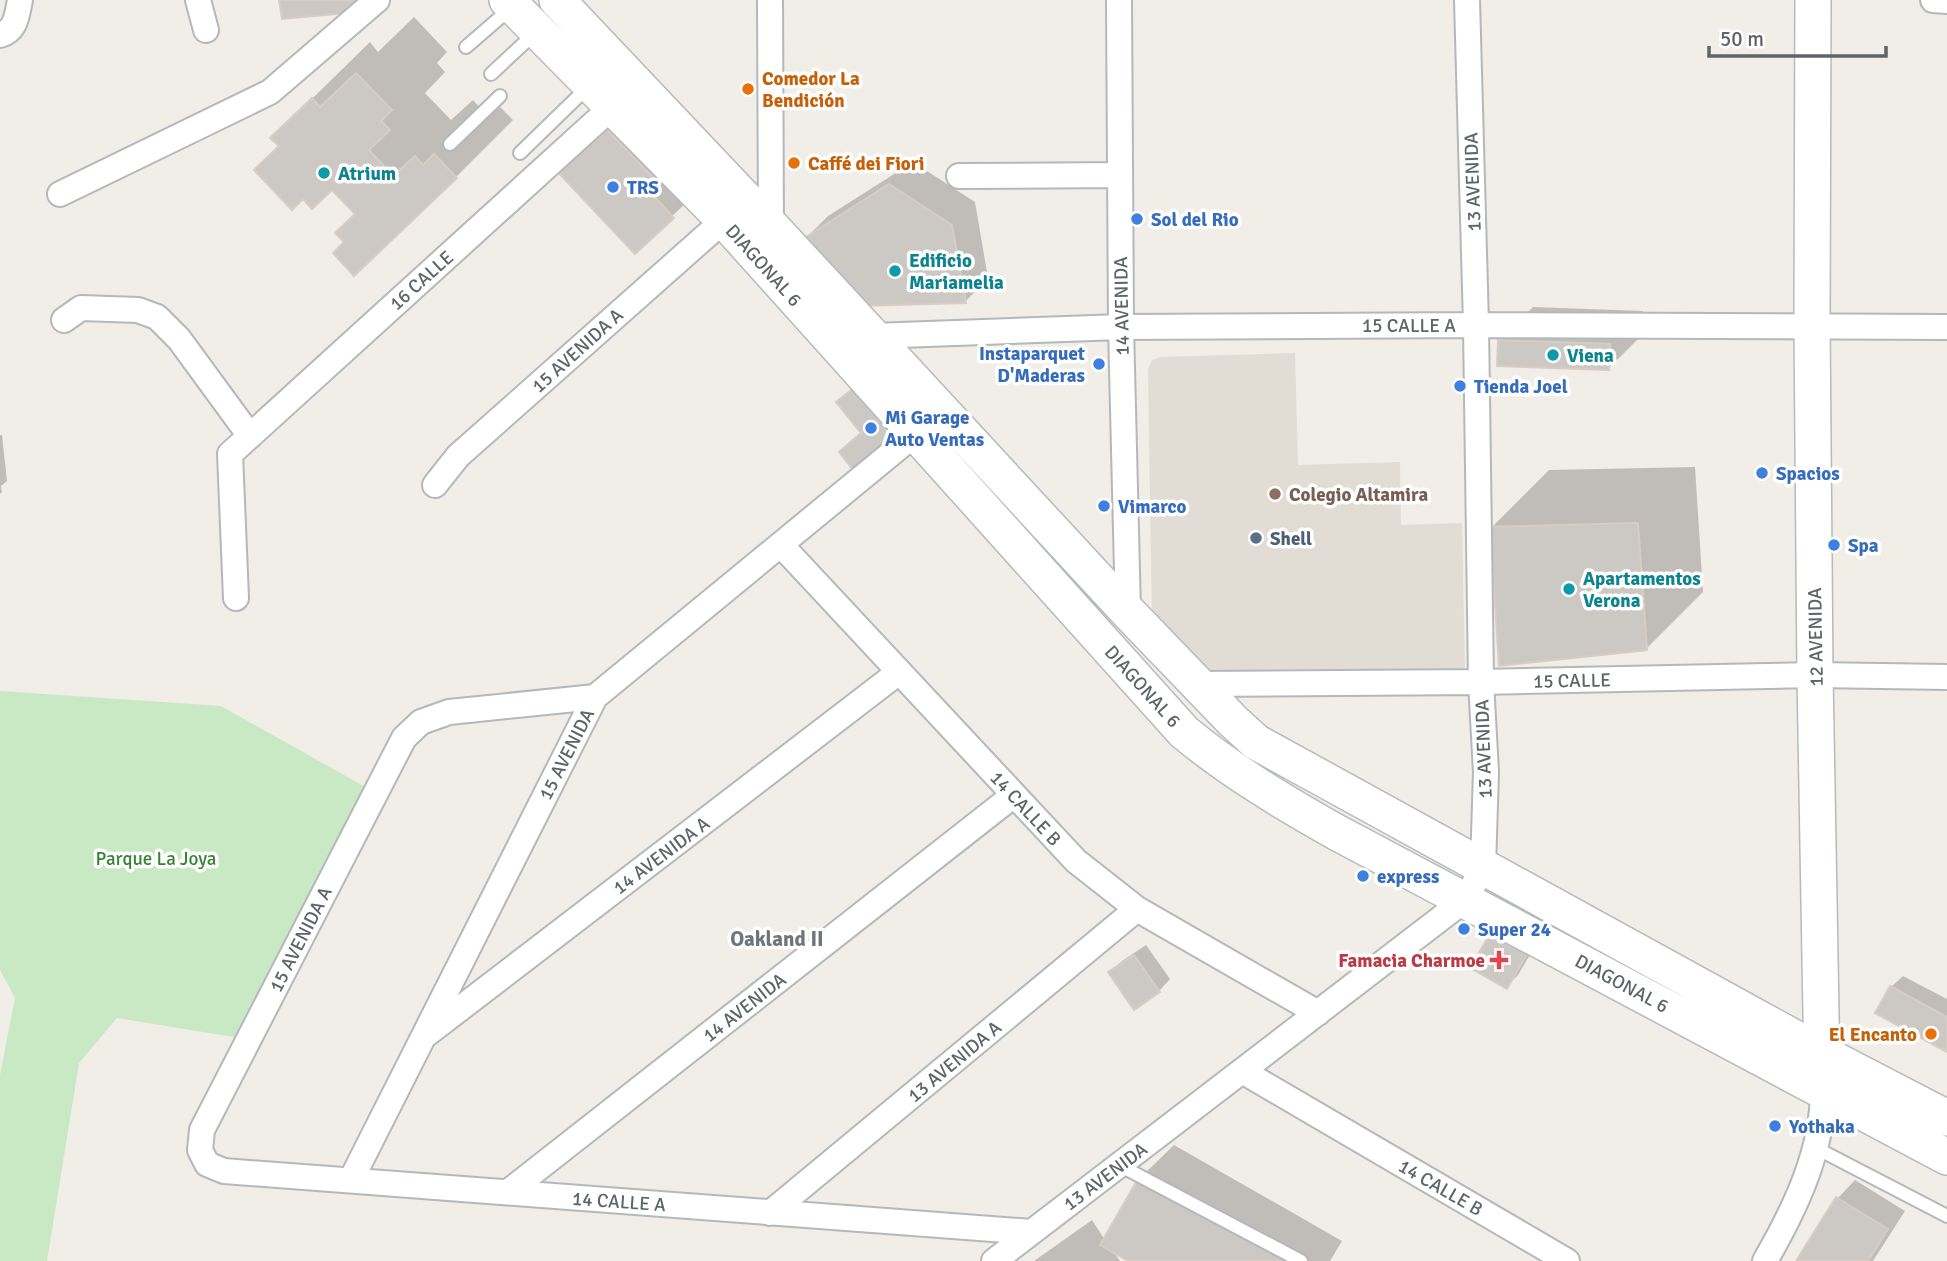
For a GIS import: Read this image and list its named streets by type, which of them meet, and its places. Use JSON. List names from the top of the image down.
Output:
{
  "streets": {
    "main road": ["DIAGONAL 6", "12 AVENIDA"],
    "street": [
      "13 AVENIDA",
      "16 CALLE",
      "14 AVENIDA",
      "15 CALLE A",
      "15 AVENIDA A",
      "15 CALLE",
      "15 AVENIDA",
      "14 CALLE B",
      "14 AVENIDA A",
      "13 AVENIDA A",
      "14 CALLE A"
    ]
  },
  "crossings": [
    ["13 AVENIDA", "DIAGONAL 6"],
    ["13 AVENIDA", "15 CALLE A"],
    ["13 AVENIDA", "15 CALLE"],
    ["13 AVENIDA", "14 CALLE B"],
    ["13 AVENIDA", "14 CALLE A"],
    ["DIAGONAL 6", "16 CALLE"],
    ["DIAGONAL 6", "14 AVENIDA"],
    ["DIAGONAL 6", "15 CALLE A"],
    ["DIAGONAL 6", "15 AVENIDA A"],
    ["DIAGONAL 6", "12 AVENIDA"],
    ["DIAGONAL 6", "15 CALLE"],
    ["DIAGONAL 6", "15 AVENIDA"],
    ["14 AVENIDA", "15 CALLE A"],
    ["14 AVENIDA", "14 CALLE B"],
    ["14 AVENIDA", "14 CALLE A"],
    ["15 CALLE A", "12 AVENIDA"],
    ["15 AVENIDA A", "15 AVENIDA"],
    ["15 AVENIDA A", "14 CALLE A"],
    ["12 AVENIDA", "15 CALLE"],
    ["15 AVENIDA", "14 CALLE B"],
    ["15 AVENIDA", "14 AVENIDA A"],
    ["15 AVENIDA", "14 CALLE A"],
    ["14 CALLE B", "14 AVENIDA A"],
    ["14 CALLE B", "13 AVENIDA A"],
    ["13 AVENIDA A", "14 CALLE A"]
  ],
  "districts": ["Oakland II"],
  "parks": ["Parque La Joya"],
  "places": {
    "other": [
      "Comedor La Bendición",
      "Caffé dei Fiori",
      "Atrium",
      "TRS",
      "Sol del Rio",
      "Edificio Mariamelia",
      "Viena",
      "Instaparquet D'Maderas",
      "Tienda Joel",
      "Mi Garage Auto Ventas",
      "Spacios",
      "Colegio Altamira",
      "Vimarco",
      "Shell",
      "Spa",
      "Apartamentos Verona",
      "express",
      "Super 24",
      "El Encanto",
      "Yothaka"
    ],
    "health": ["Famacia Charmoe"]
  },
  "scale_bar": "50 m"
}
